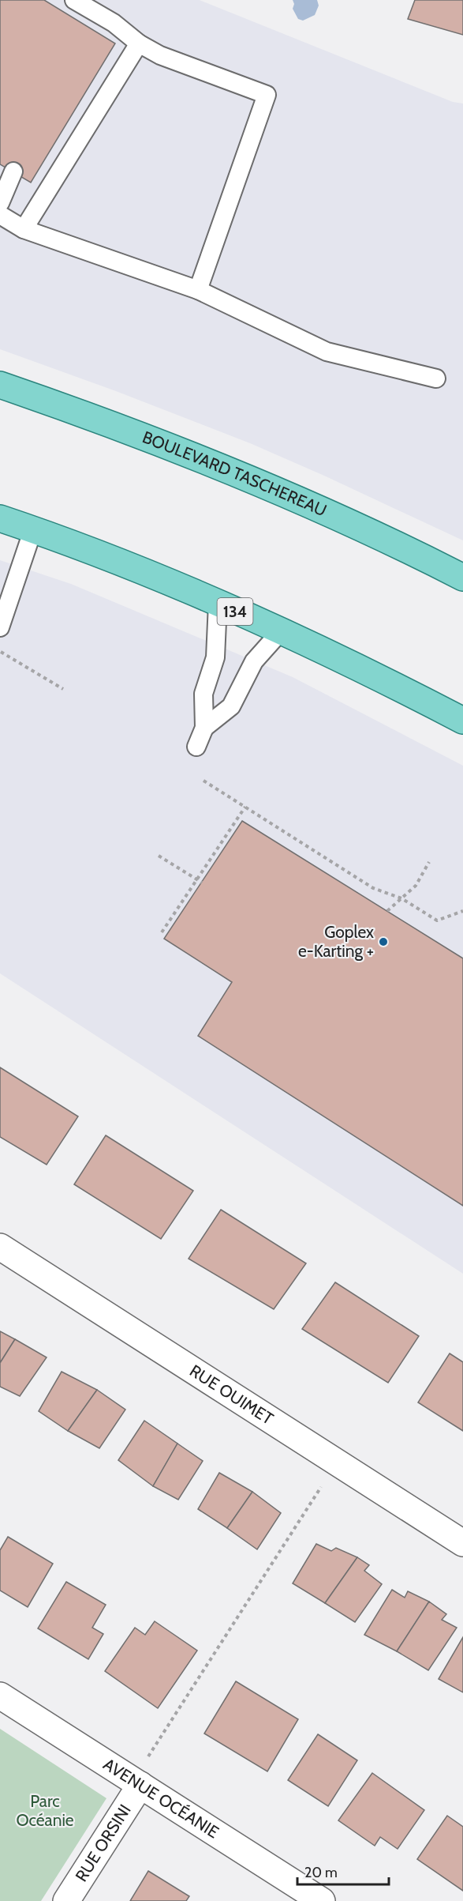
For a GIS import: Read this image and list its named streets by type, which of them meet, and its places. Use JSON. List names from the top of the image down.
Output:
{
  "streets": {
    "main road": ["BOULEVARD TASCHEREAU", "134"],
    "street": ["RUE OUIMET", "AVENUE OCÉANIE", "RUE ORSINI"]
  },
  "crossings": [
    ["AVENUE OCÉANIE", "RUE ORSINI"]
  ],
  "parks": ["Parc Océanie"],
  "places": ["Goplex e-Karting +"],
  "scale_bar": "20 m"
}
